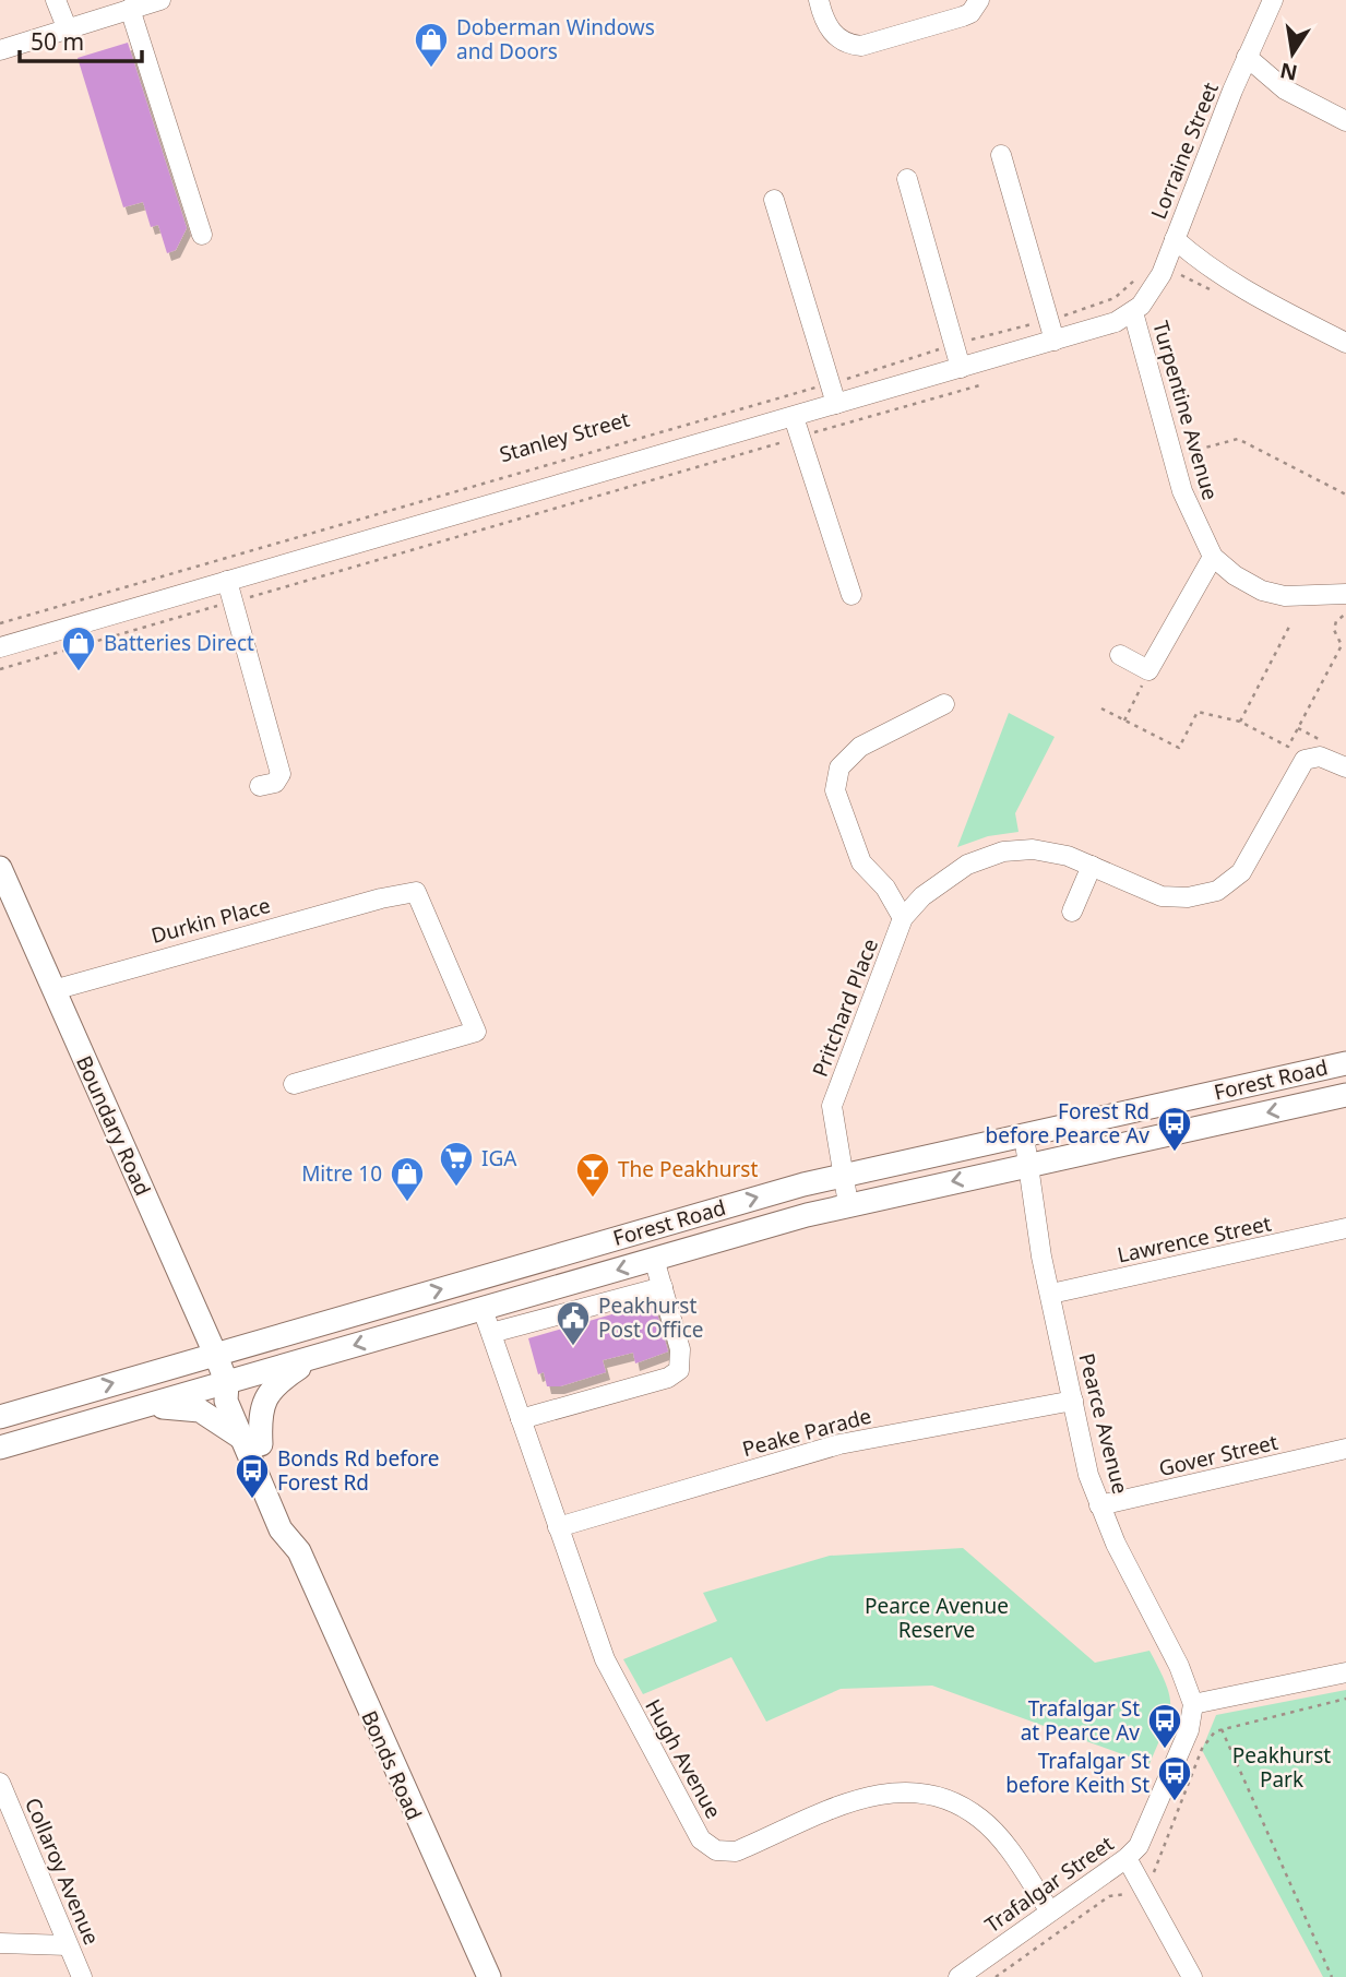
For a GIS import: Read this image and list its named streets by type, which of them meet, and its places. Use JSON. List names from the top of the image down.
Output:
{
  "streets": {
    "main road": ["Forest Road", "Boundary Road", "Bonds Road"],
    "street": [
      "Lorraine Street",
      "Turpentine Avenue",
      "Durkin Place",
      "Pritchard Place",
      "Lawrence Street",
      "Pearce Avenue",
      "Peake Parade",
      "Gover Street",
      "Hugh Avenue",
      "Collaroy Avenue",
      "Trafalgar Street"
    ],
    "path": ["Stanley Street"]
  },
  "crossings": [
    ["Lorraine Street", "Turpentine Avenue"],
    ["Durkin Place", "Boundary Road"],
    ["Pritchard Place", "Forest Road"],
    ["Forest Road", "Boundary Road"],
    ["Forest Road", "Pearce Avenue"],
    ["Forest Road", "Hugh Avenue"],
    ["Forest Road", "Bonds Road"],
    ["Boundary Road", "Bonds Road"],
    ["Lawrence Street", "Pearce Avenue"],
    ["Pearce Avenue", "Peake Parade"],
    ["Pearce Avenue", "Gover Street"],
    ["Pearce Avenue", "Trafalgar Street"],
    ["Peake Parade", "Hugh Avenue"],
    ["Hugh Avenue", "Trafalgar Street"]
  ],
  "parks": ["Pearce Avenue Reserve", "Peakhurst Park"],
  "places": {
    "shop": ["Doberman Windows and Doors", "Batteries Direct", "Mitre 10"],
    "bus stop": [
      "Forest Rd before Pearce Av",
      "Bonds Rd before Forest Rd",
      "Trafalgar St at Pearce Av",
      "Trafalgar St before Keith St"
    ],
    "supermarket": ["IGA"],
    "bar": ["The Peakhurst"],
    "public building": ["Peakhurst Post Office"]
  },
  "scale_bar": "50 m",
  "north": "bottom"
}
